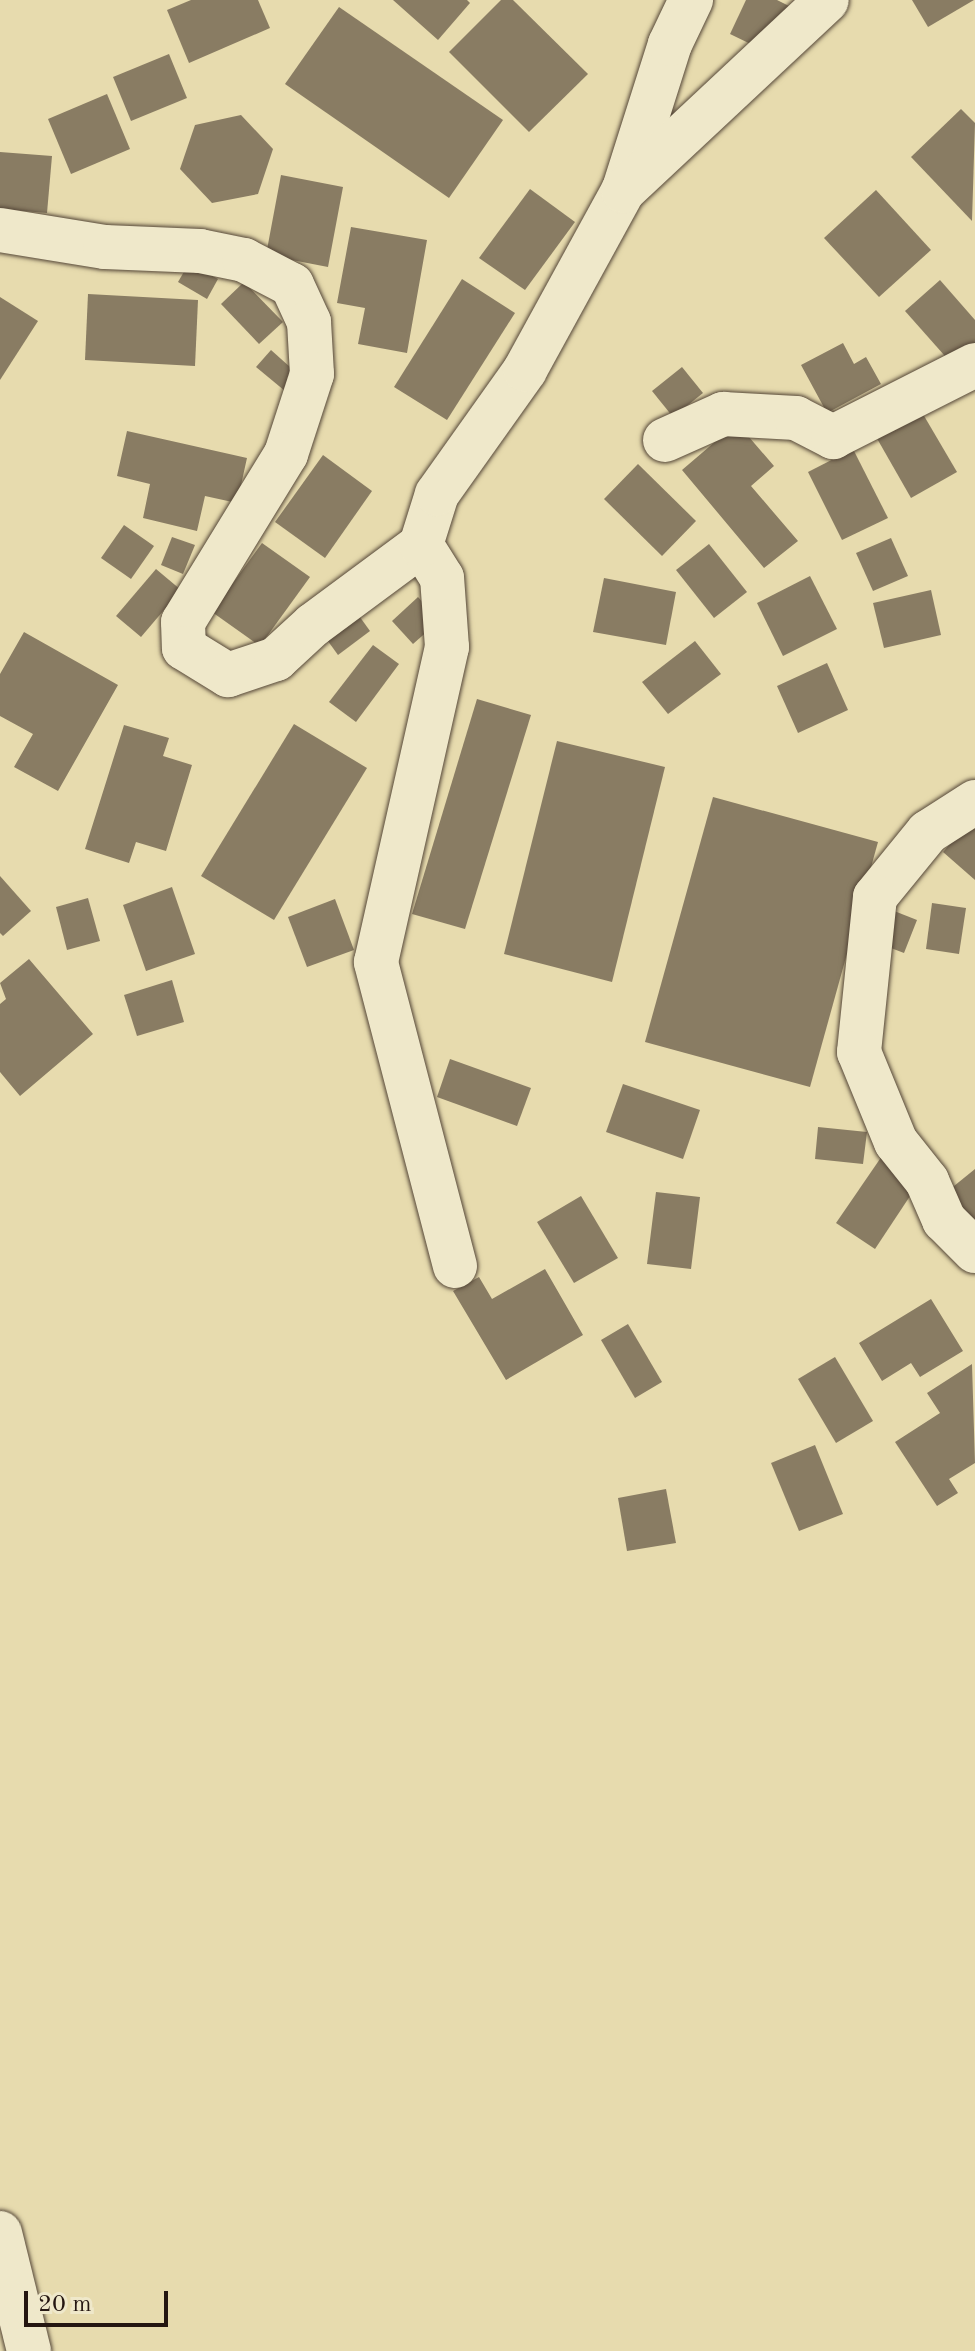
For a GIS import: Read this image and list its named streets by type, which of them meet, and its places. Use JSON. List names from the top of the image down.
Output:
{
  "scale_bar": "20 m"
}
